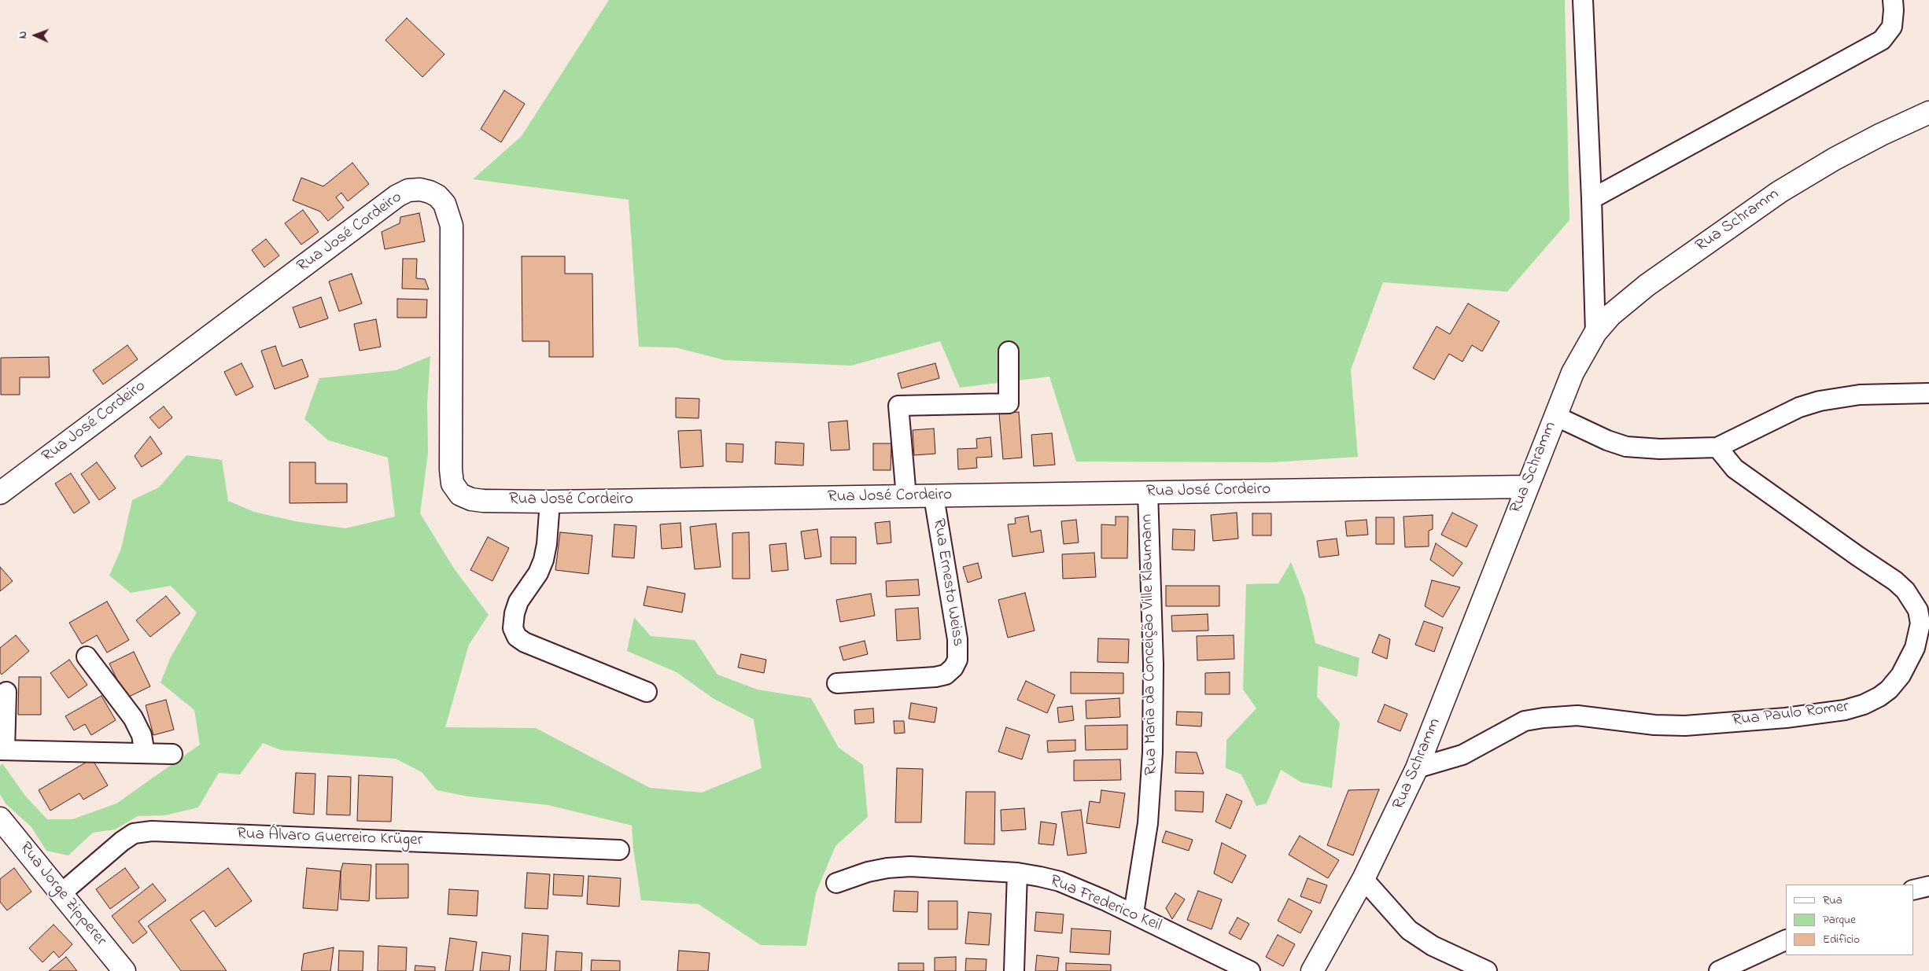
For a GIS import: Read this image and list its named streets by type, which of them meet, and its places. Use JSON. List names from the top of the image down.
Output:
{
  "streets": {
    "street": [
      "Rua Schramm",
      "Rua José Cordeiro",
      "Rua Ernesto Weiss",
      "Rua Maria da Conceição Ville Klaumann",
      "Rua Paulo Romer",
      "Rua Álvaro Guerreiro Krüger",
      "Rua Jorge Zipperer",
      "Rua Frederico Keil"
    ]
  },
  "crossings": [
    ["Rua Schramm", "Rua José Cordeiro"],
    ["Rua Schramm", "Rua Paulo Romer"],
    ["Rua José Cordeiro", "Rua Ernesto Weiss"],
    ["Rua José Cordeiro", "Rua Maria da Conceição Ville Klaumann"],
    ["Rua Maria da Conceição Ville Klaumann", "Rua Frederico Keil"],
    ["Rua Álvaro Guerreiro Krüger", "Rua Jorge Zipperer"]
  ],
  "legend": ["Rua", "Parque", "Edifício"],
  "north": "left"
}
